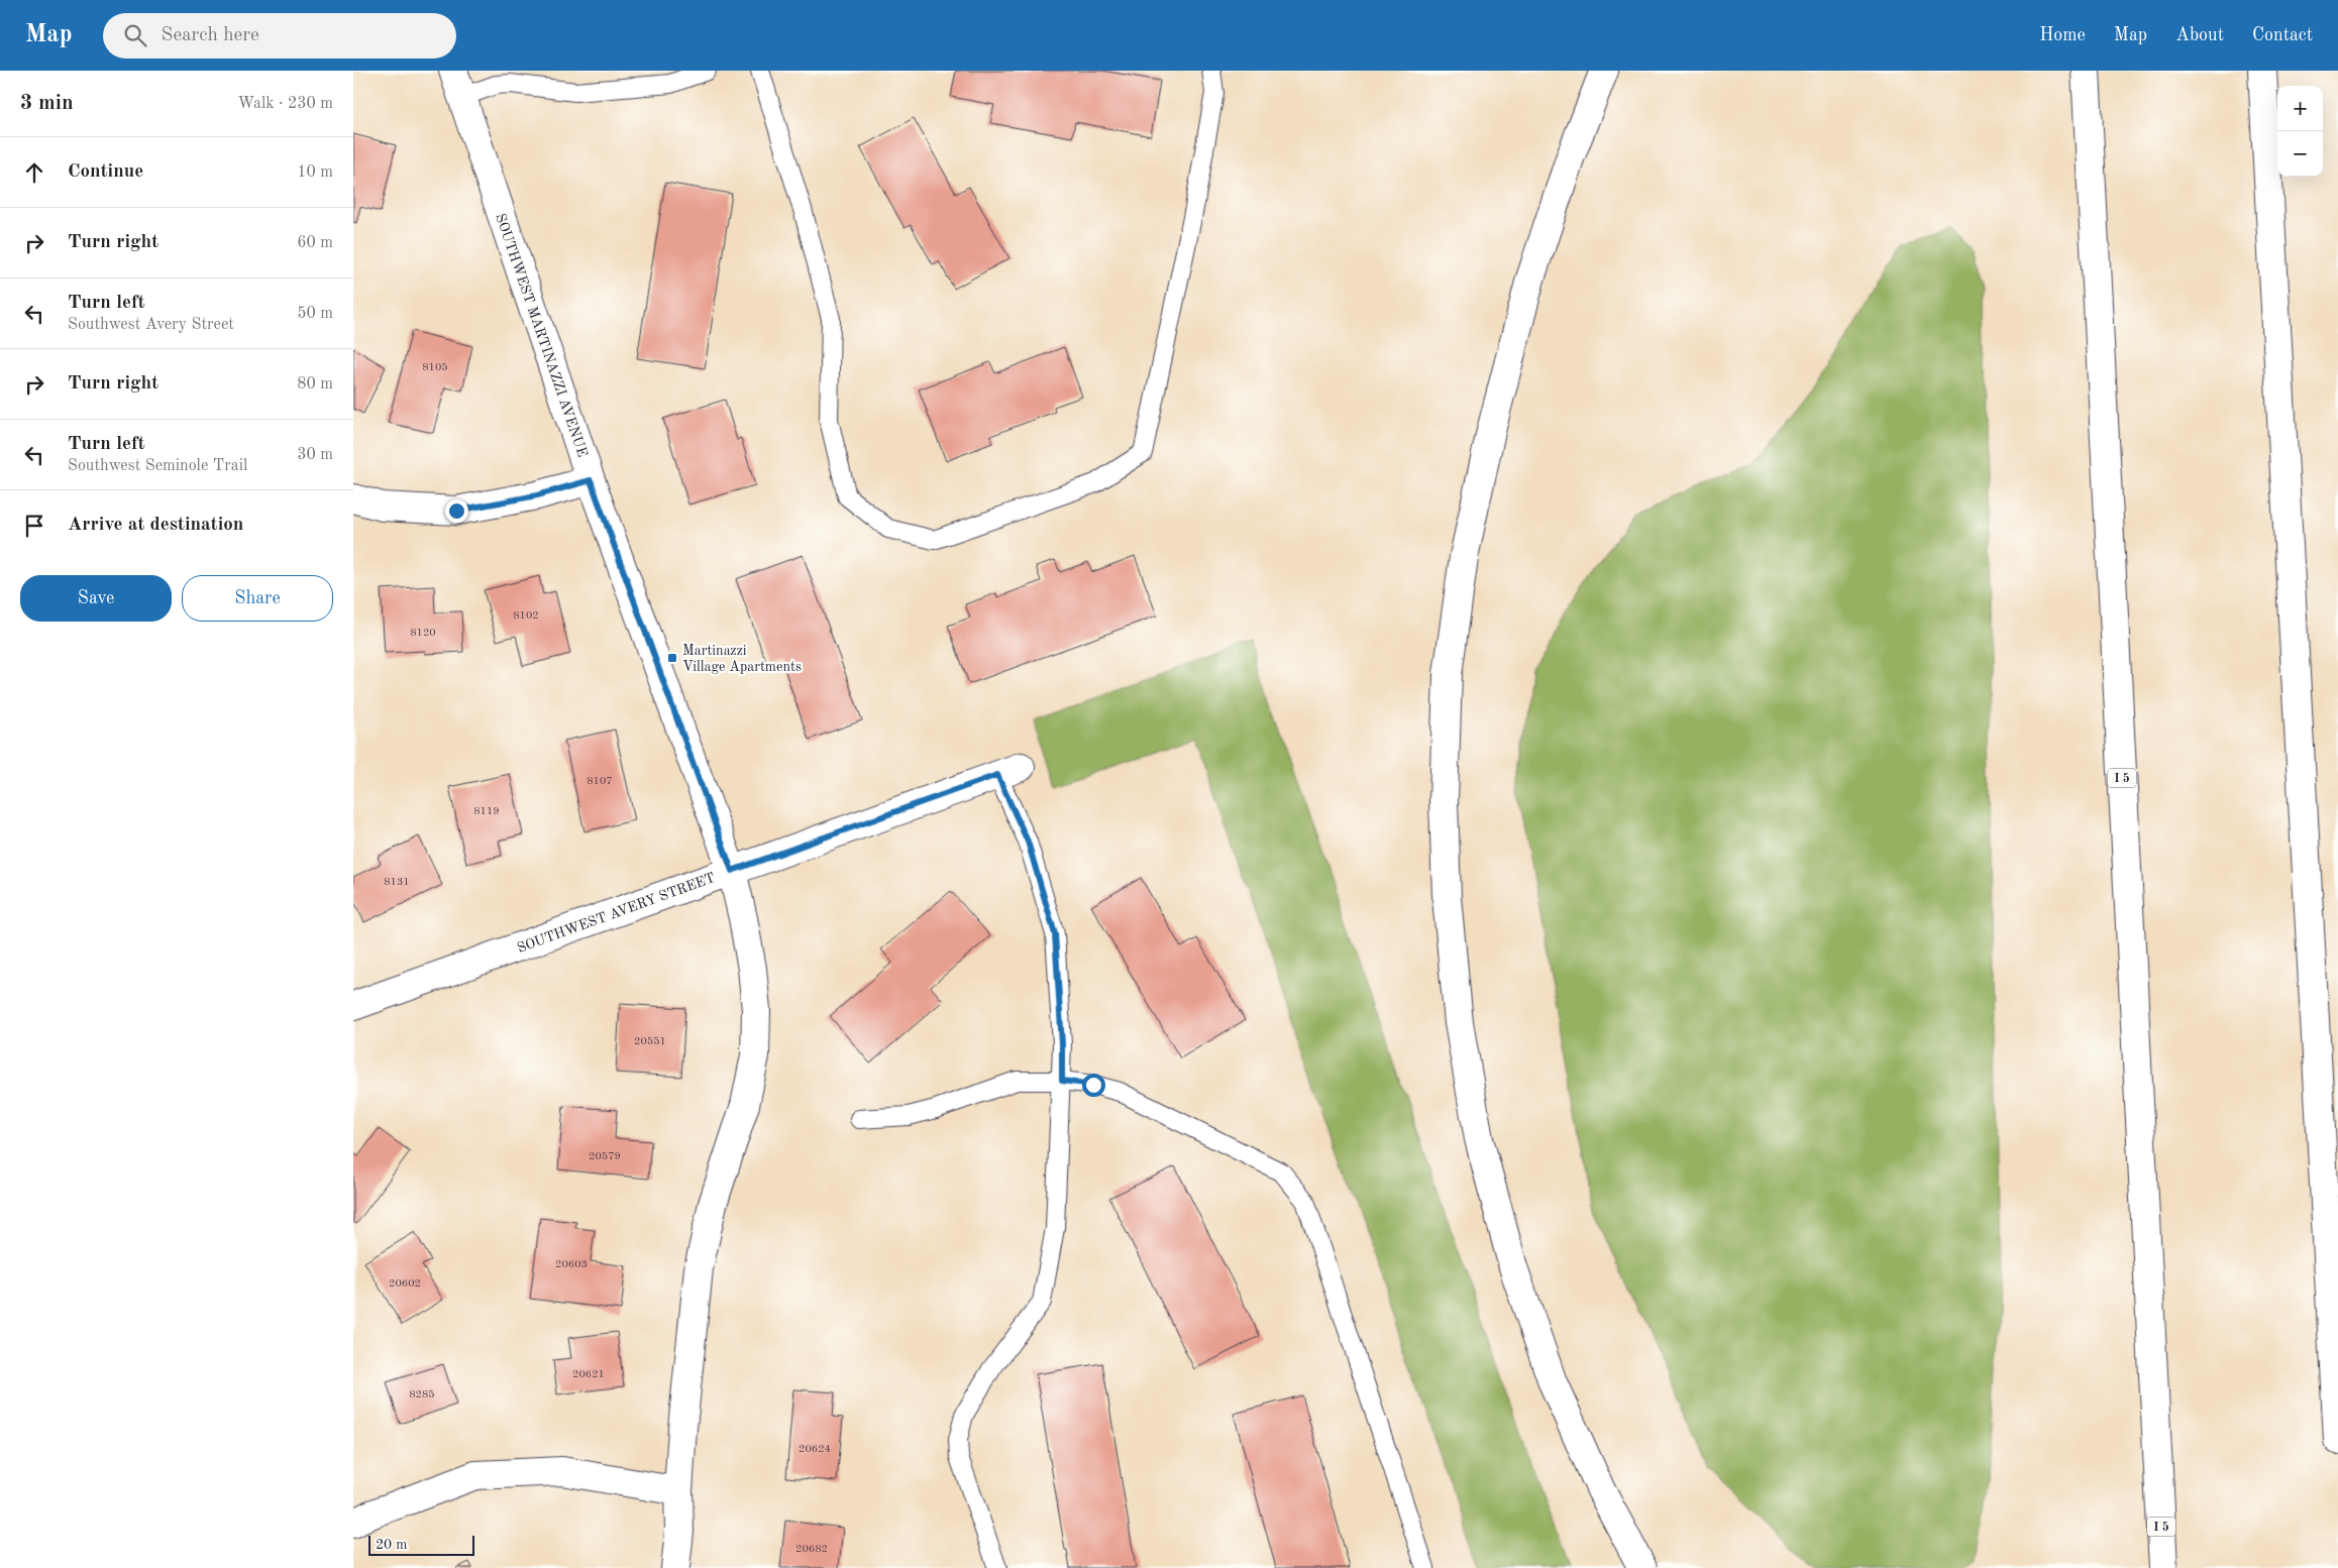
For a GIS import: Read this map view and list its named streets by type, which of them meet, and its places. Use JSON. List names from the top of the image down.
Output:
{
  "streets": {
    "main road": ["SOUTHWEST MARTINAZZI AVENUE", "I 5", "SOUTHWEST AVERY STREET"]
  },
  "crossings": [
    ["SOUTHWEST MARTINAZZI AVENUE", "SOUTHWEST AVERY STREET"]
  ],
  "places": {
    "transit": ["Martinazzi Village Apartments"]
  },
  "house_numbers": [
    "8105",
    "8102",
    "8120",
    "8107",
    "8119",
    "8131",
    "20551",
    "20579",
    "20603",
    "20602",
    "20621",
    "8285",
    "20624",
    "20682"
  ],
  "scale_bar": "20 m",
  "page": {
    "header": "Map",
    "search": "Search here",
    "nav": [
      "Home",
      "Map",
      "About",
      "Contact"
    ],
    "heading": ["3 min", "Walk · 230 m"],
    "map_buttons": ["+", "−"],
    "list": [
      ["Continue", "10 m"],
      ["Turn right", "60 m"],
      ["Turn left", "Southwest Avery Street", "50 m"],
      ["Turn right", "80 m"],
      ["Turn left", "Southwest Seminole Trail", "30 m"],
      "Arrive at destination"
    ],
    "buttons": ["Save", "Share"],
    "scale": "20 m"
  }
}
